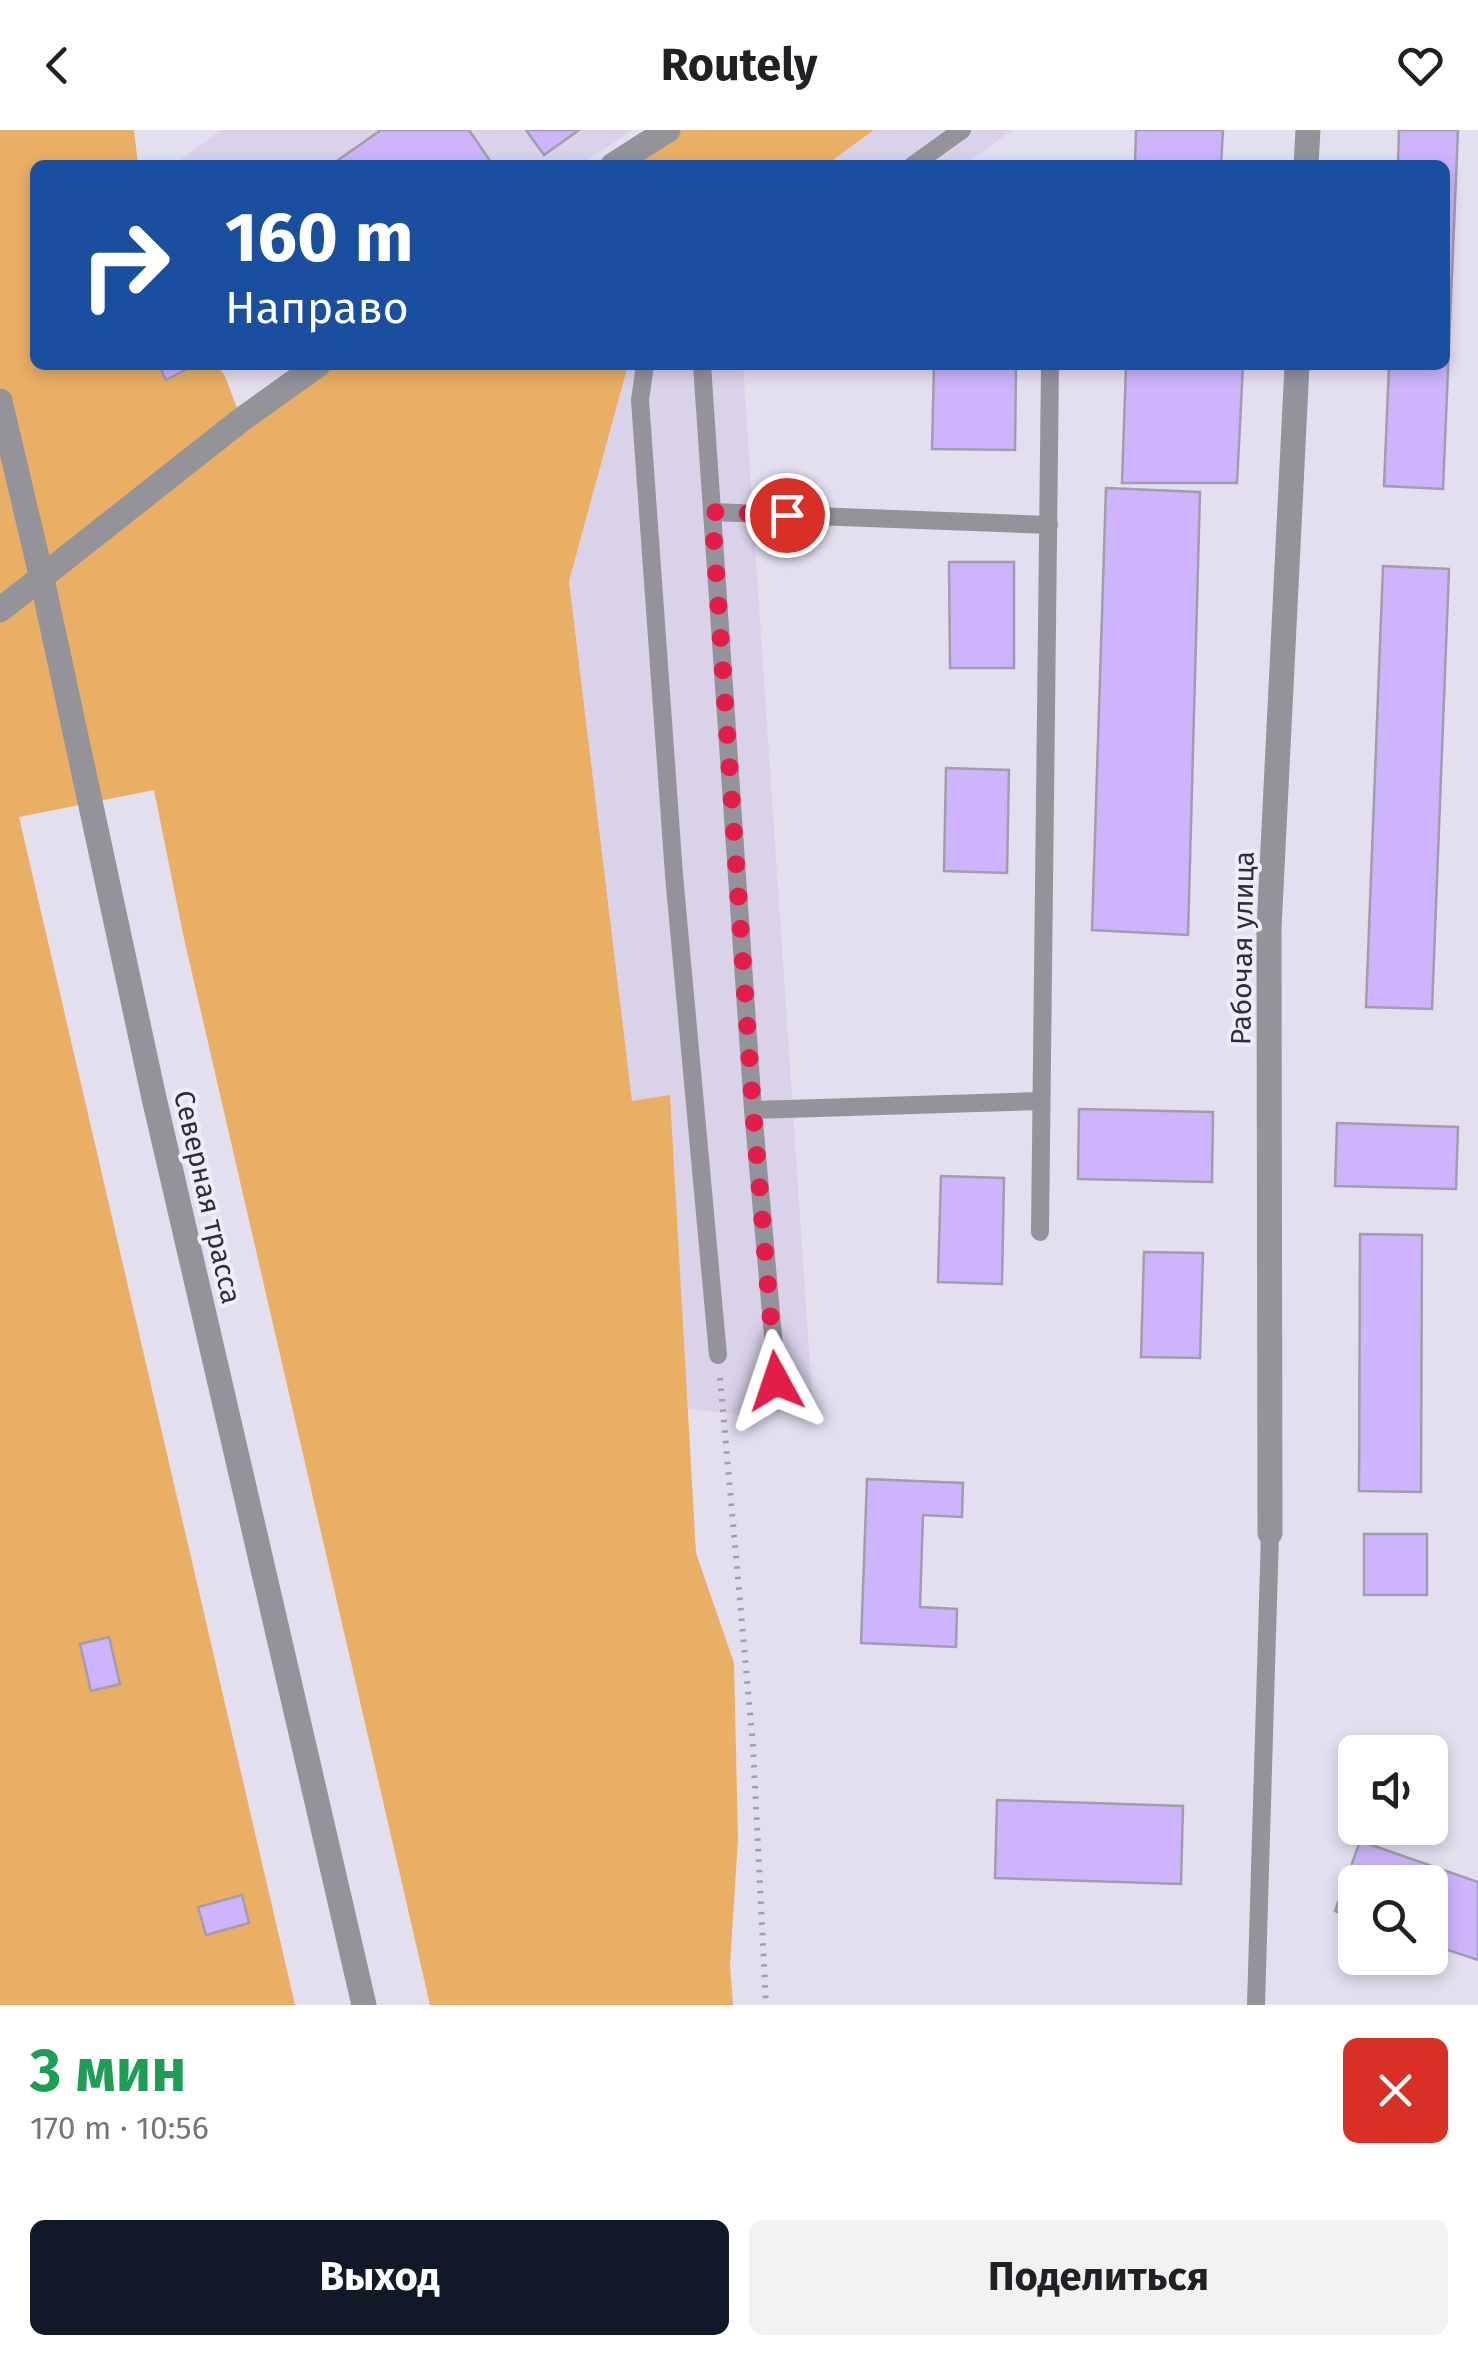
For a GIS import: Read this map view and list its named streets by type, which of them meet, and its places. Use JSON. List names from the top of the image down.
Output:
{
  "streets": {
    "street": ["Рабочая улица", "Северная трасса"]
  },
  "page": {
    "header": "Routely",
    "turn": ["160 m", "Направо"],
    "heading": ["3 мин", "170 m · 10:56"],
    "buttons": ["Выход", "Поделиться"]
  }
}
